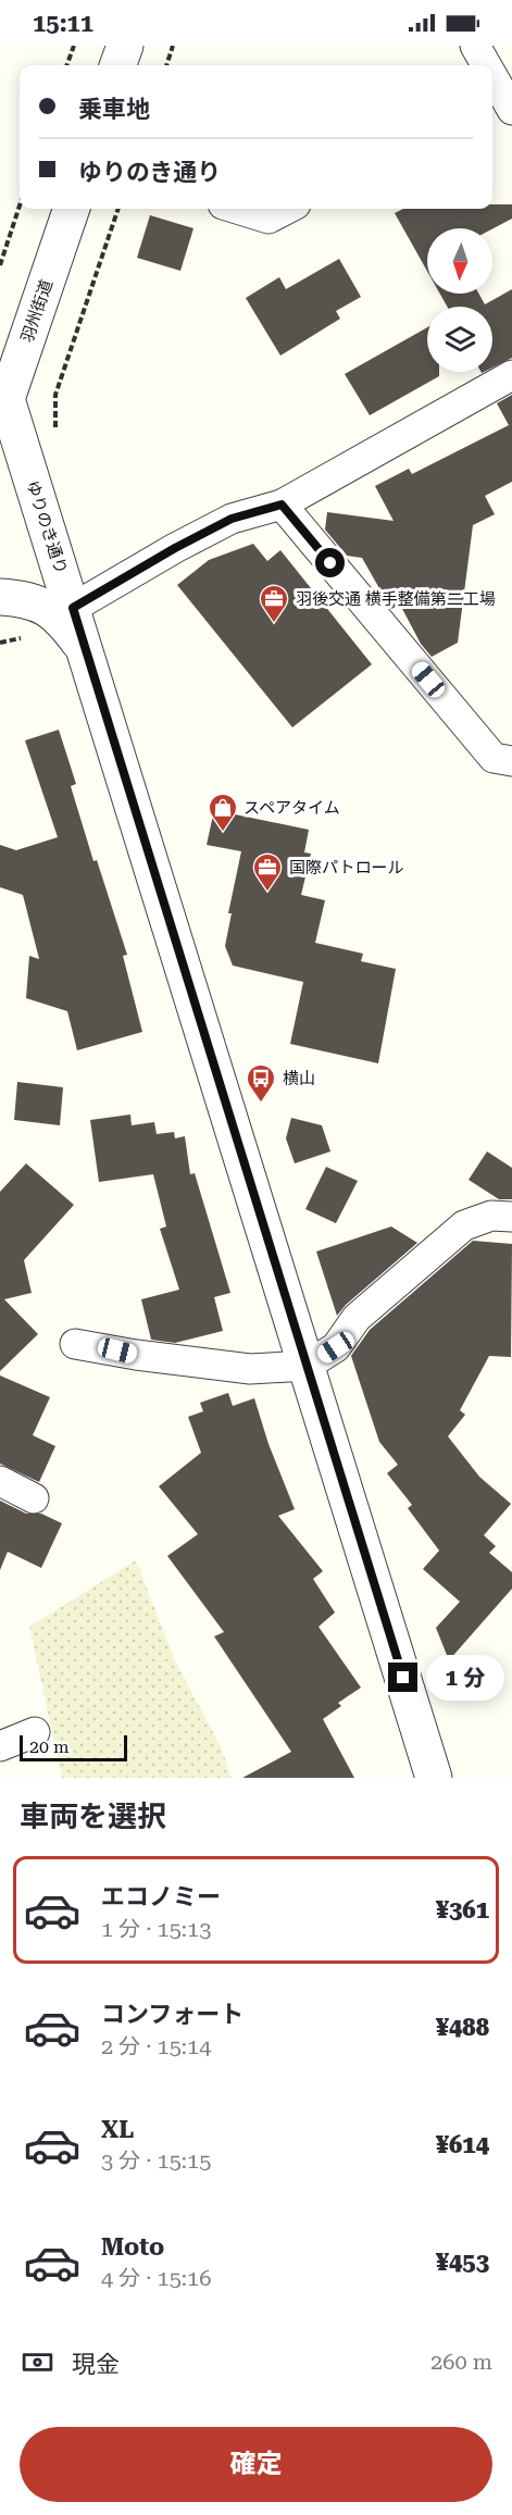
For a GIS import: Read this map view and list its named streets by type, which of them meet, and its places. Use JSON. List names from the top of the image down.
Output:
{
  "streets": {
    "street": ["羽州街道", "ゆりのき通り"]
  },
  "crossings": [
    ["羽州街道", "ゆりのき通り"]
  ],
  "places": {
    "office": ["羽後交通 横手整備第二工場", "国際パトロール"],
    "shop": ["スペアタイム"],
    "bus stop": ["横山"]
  },
  "scale_bar": "20 m",
  "north": "bottom",
  "page": {
    "status": "15:11",
    "banner": ["乗車地", "ゆりのき通り"],
    "bubble": "1 分",
    "scale": "20 m",
    "heading": "車両を選択",
    "list": [
      {
        "name": "エコノミー",
        "note": "1 分 · 15:13",
        "value": "¥361"
      },
      {
        "name": "コンフォート",
        "note": "2 分 · 15:14",
        "value": "¥488"
      },
      {
        "name": "XL",
        "note": "3 分 · 15:15",
        "value": "¥614"
      },
      {
        "name": "Moto",
        "note": "4 分 · 15:16",
        "value": "¥453"
      }
    ],
    "pay": ["現金", "260 m"],
    "buttons": "確定"
  }
}
